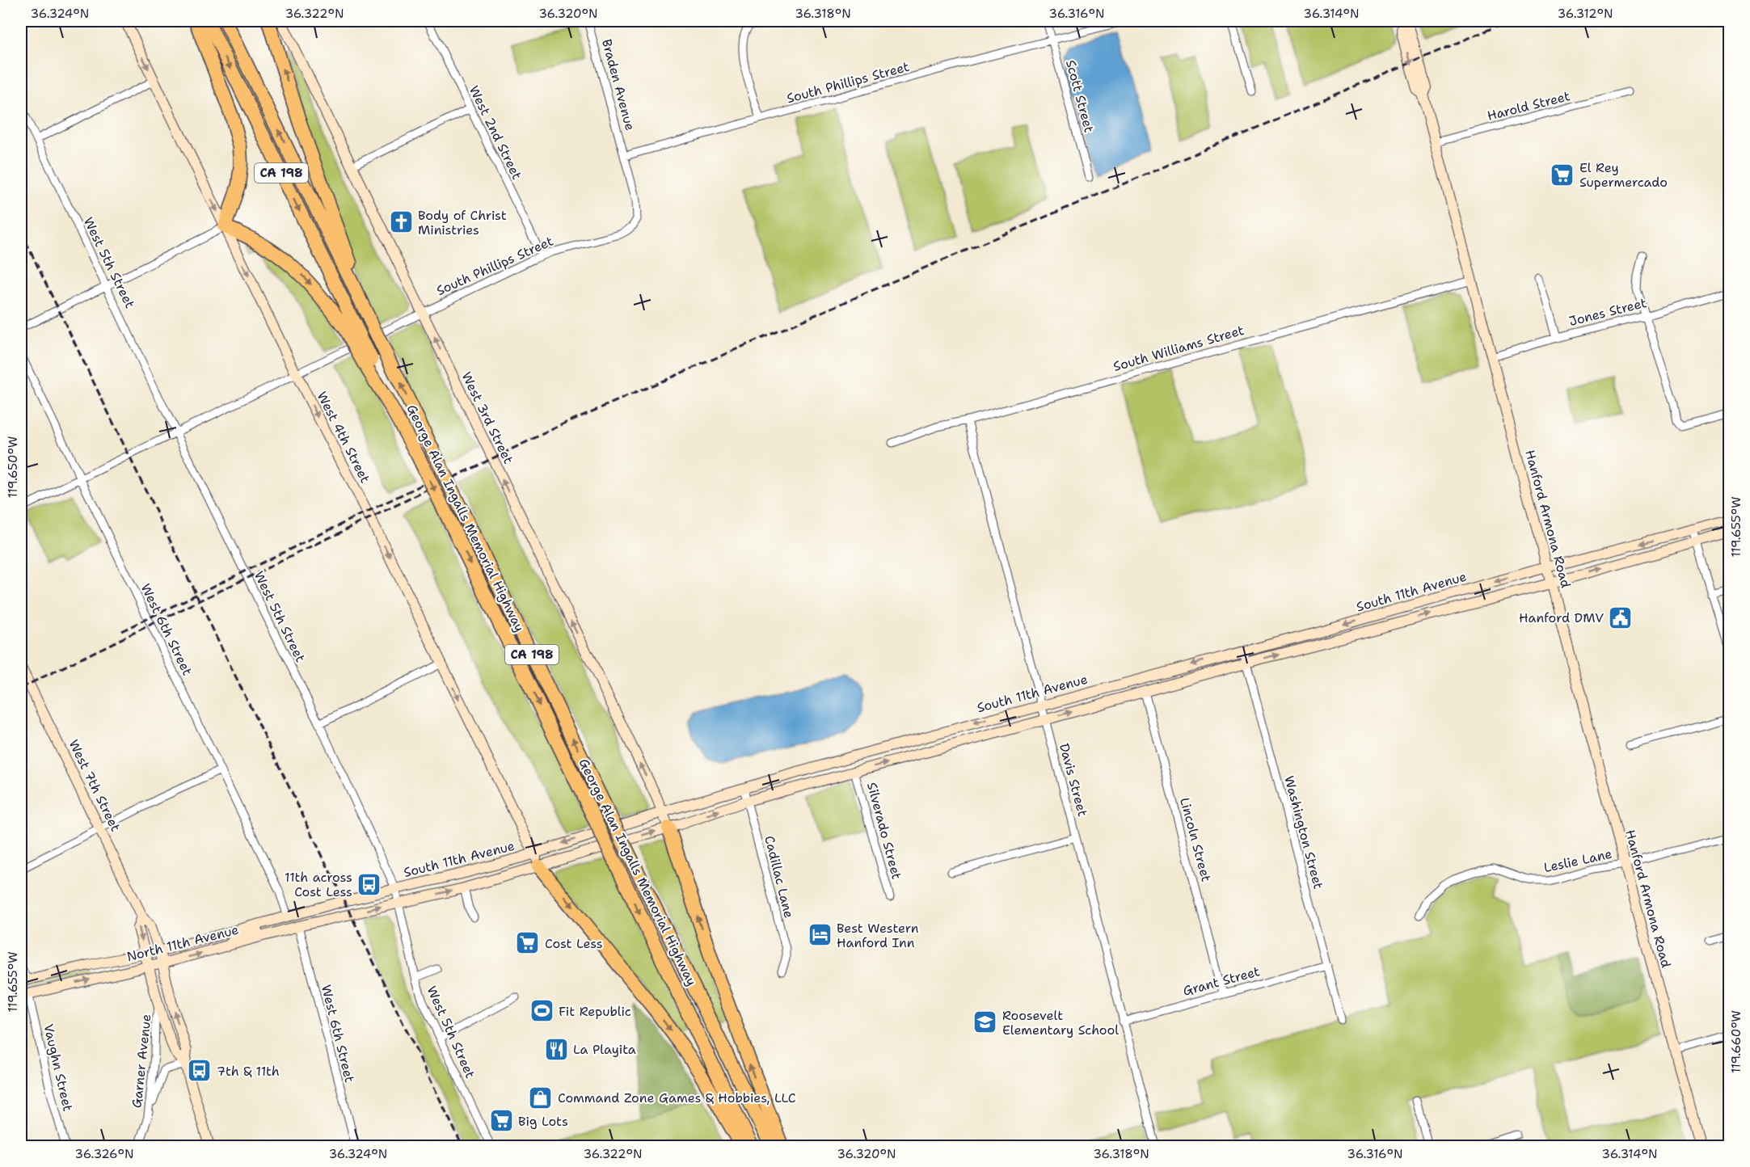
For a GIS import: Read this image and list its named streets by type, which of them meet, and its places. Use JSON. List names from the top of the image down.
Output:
{
  "streets": {
    "highway": ["CA 198", "George Alan Ingalls Memorial Highway"],
    "main road": [
      "West 3rd Street",
      "West 4th Street",
      "Hanford Armona Road",
      "South 11th Avenue",
      "West 7th Street",
      "North 11th Avenue"
    ],
    "street": [
      "South Phillips Street",
      "Braden Avenue",
      "Scott Street",
      "Harold Street",
      "West 2nd Street",
      "West 5th Street",
      "Jones Street",
      "South Williams Street",
      "West 6th Street",
      "Davis Street",
      "Silverado Street",
      "Washington Street",
      "Lincoln Street",
      "Leslie Lane",
      "Cadillac Lane",
      "Grant Street",
      "Garner Avenue",
      "Vaughn Street"
    ]
  },
  "crossings": [
    ["South Phillips Street", "Braden Avenue"],
    ["South Phillips Street", "Scott Street"],
    ["South Phillips Street", "West 2nd Street"],
    ["South Phillips Street", "West 5th Street"],
    ["South Phillips Street", "West 3rd Street"],
    ["South Phillips Street", "West 4th Street"],
    ["South Phillips Street", "West 6th Street"],
    ["Harold Street", "Hanford Armona Road"],
    ["West 5th Street", "South 11th Avenue"],
    ["Jones Street", "Hanford Armona Road"],
    ["South Williams Street", "Hanford Armona Road"],
    ["South Williams Street", "Davis Street"],
    ["West 3rd Street", "South 11th Avenue"],
    ["West 4th Street", "South 11th Avenue"],
    ["Hanford Armona Road", "South 11th Avenue"],
    ["Hanford Armona Road", "Leslie Lane"],
    ["South 11th Avenue", "Davis Street"],
    ["South 11th Avenue", "Silverado Street"],
    ["South 11th Avenue", "Washington Street"],
    ["South 11th Avenue", "Lincoln Street"],
    ["South 11th Avenue", "Cadillac Lane"],
    ["South 11th Avenue", "North 11th Avenue"],
    ["West 6th Street", "North 11th Avenue"],
    ["Davis Street", "Grant Street"],
    ["West 7th Street", "North 11th Avenue"],
    ["West 7th Street", "Garner Avenue"],
    ["Washington Street", "Grant Street"],
    ["Lincoln Street", "Grant Street"],
    ["North 11th Avenue", "Vaughn Street"]
  ],
  "one_way": ["West 3rd Street", "West 4th Street"],
  "places": {
    "supermarket": ["El Rey Supermercado", "Cost Less", "Big Lots"],
    "church": ["Body of Christ Ministries"],
    "public building": ["Hanford DMV"],
    "bus stop": ["11th across Cost Less", "7th & 11th"],
    "hotel": ["Best Western Hanford Inn"],
    "sports": ["Fit Republic"],
    "school or university": ["Roosevelt Elementary School"],
    "restaurant": ["La Playita"],
    "shop": ["Command Zone Games & Hobbies, LLC"]
  },
  "coordinates": [
    "36.324°N",
    "36.322°N",
    "36.320°N",
    "36.318°N",
    "36.316°N",
    "36.314°N",
    "36.312°N",
    "119.650°W",
    "119.655°W",
    "119.660°W",
    "36.326°N"
  ]
}
